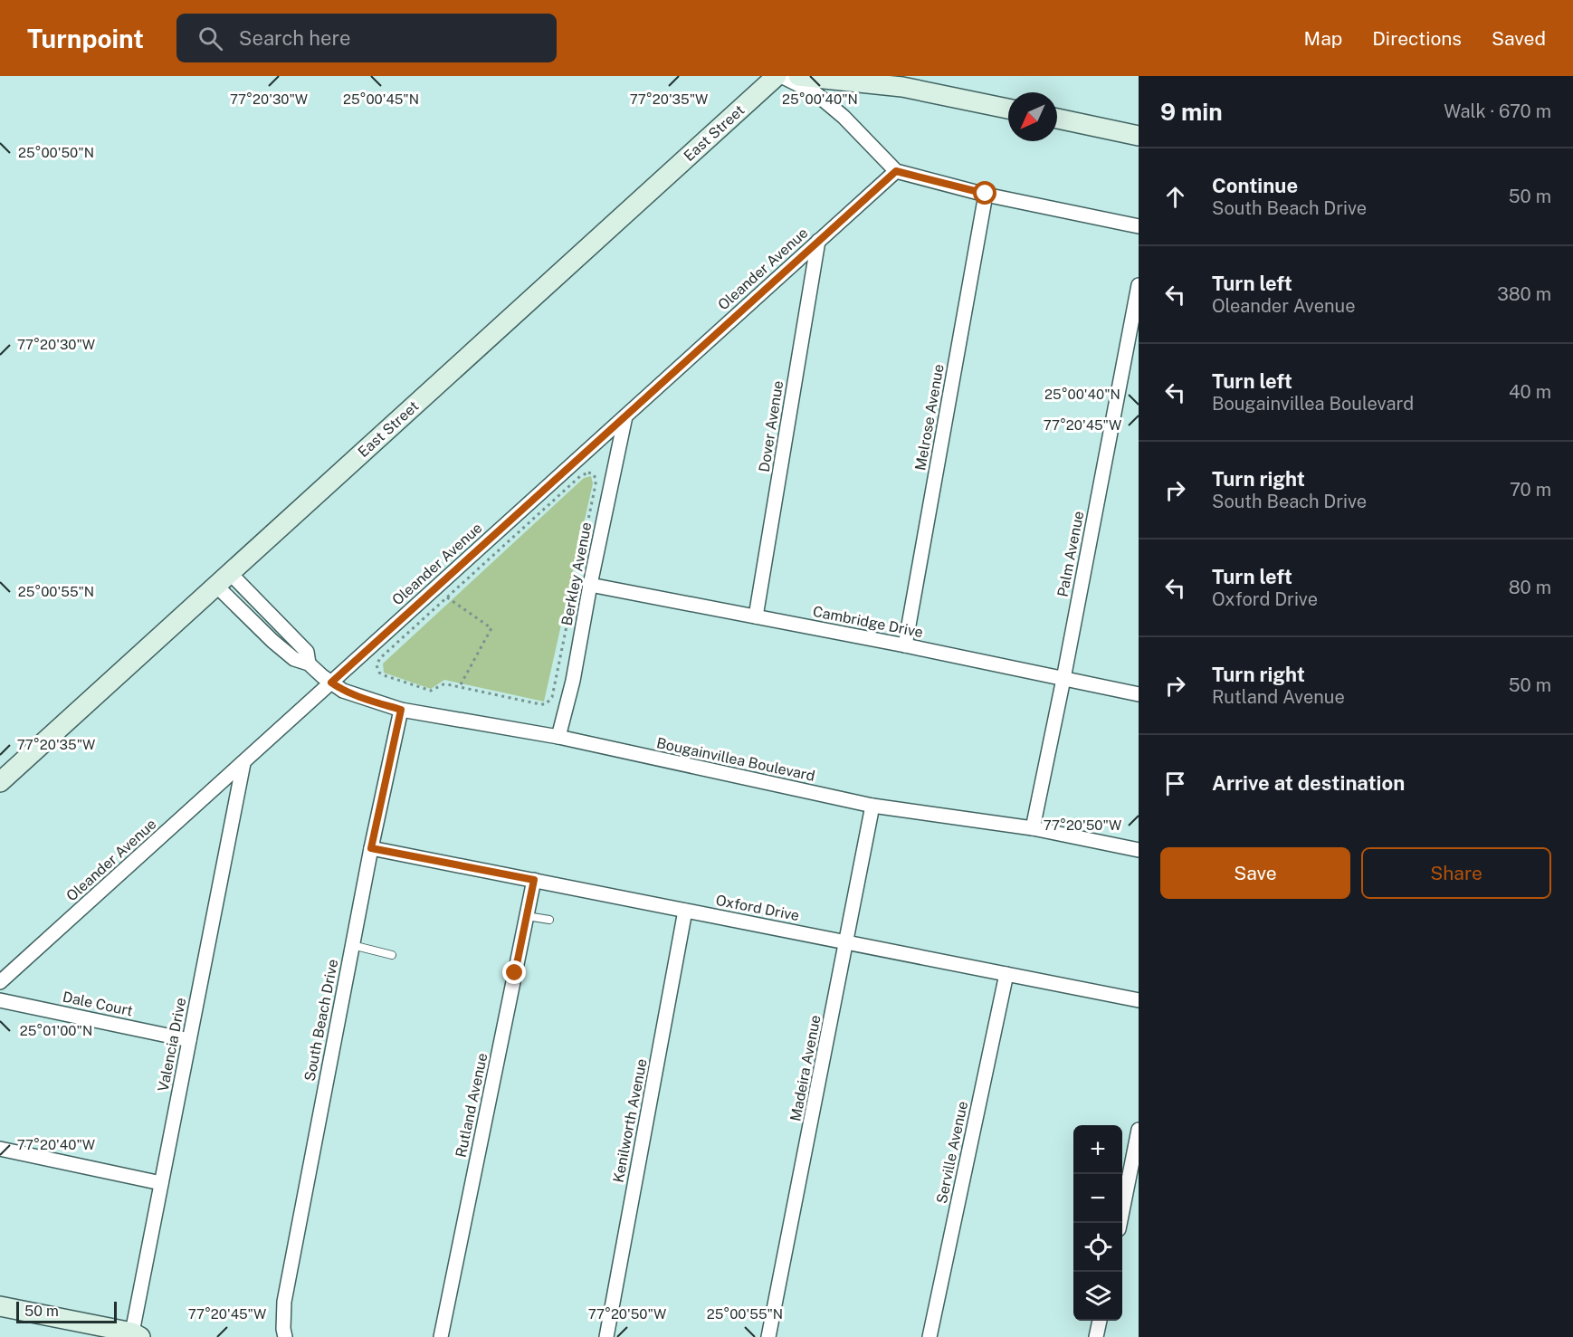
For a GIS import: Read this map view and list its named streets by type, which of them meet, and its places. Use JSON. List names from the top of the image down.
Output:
{
  "streets": {
    "main road": ["East Street"],
    "street": [
      "Oleander Avenue",
      "Melrose Avenue",
      "Dover Avenue",
      "Palm Avenue",
      "Berkley Avenue",
      "Cambridge Drive",
      "Bougainvillea Boulevard",
      "Oxford Drive",
      "Dale Court",
      "South Beach Drive",
      "Valencia Drive",
      "Madeira Avenue",
      "Rutland Avenue",
      "Kenilworth Avenue",
      "Serville Avenue"
    ]
  },
  "crossings": [
    ["Oleander Avenue", "Dover Avenue"],
    ["Oleander Avenue", "Berkley Avenue"],
    ["Oleander Avenue", "Bougainvillea Boulevard"],
    ["Oleander Avenue", "Valencia Drive"],
    ["Melrose Avenue", "Cambridge Drive"],
    ["Dover Avenue", "Cambridge Drive"],
    ["Palm Avenue", "Cambridge Drive"],
    ["Palm Avenue", "Bougainvillea Boulevard"],
    ["Berkley Avenue", "Cambridge Drive"],
    ["Berkley Avenue", "Bougainvillea Boulevard"],
    ["Bougainvillea Boulevard", "South Beach Drive"],
    ["Bougainvillea Boulevard", "Madeira Avenue"],
    ["Oxford Drive", "South Beach Drive"],
    ["Oxford Drive", "Madeira Avenue"],
    ["Oxford Drive", "Rutland Avenue"],
    ["Oxford Drive", "Kenilworth Avenue"],
    ["Oxford Drive", "Serville Avenue"],
    ["Dale Court", "Valencia Drive"]
  ],
  "scale_bar": "50 m",
  "north": "bottom left",
  "page": {
    "header": "Turnpoint",
    "search": "Search here",
    "nav": ["Map", "Directions", "Saved"],
    "heading": ["9 min", "Walk · 670 m"],
    "list": [
      ["Continue", "South Beach Drive", "50 m"],
      ["Turn left", "Oleander Avenue", "380 m"],
      ["Turn left", "Bougainvillea Boulevard", "40 m"],
      ["Turn right", "South Beach Drive", "70 m"],
      ["Turn left", "Oxford Drive", "80 m"],
      ["Turn right", "Rutland Avenue", "50 m"],
      "Arrive at destination"
    ],
    "buttons": ["Save", "Share"],
    "map_buttons": ["+", "−"],
    "scale": "50 m"
  },
  "coordinates": [
    "77°20'30\"W",
    "25°00'45\"N",
    "77°20'35\"W",
    "25°00'40\"N",
    "25°00'50\"N",
    "77°20'45\"W",
    "25°00'55\"N",
    "77°20'50\"W",
    "25°01'00\"N",
    "77°20'40\"W"
  ]
}
